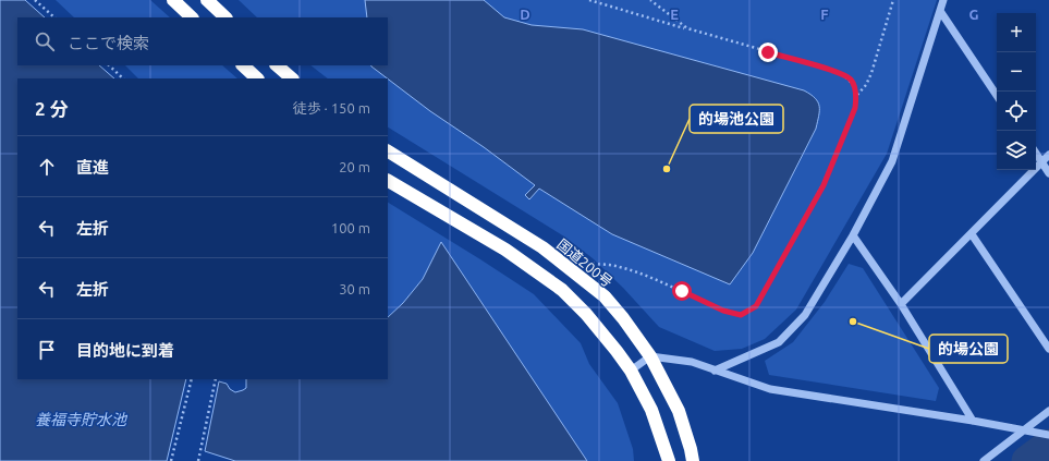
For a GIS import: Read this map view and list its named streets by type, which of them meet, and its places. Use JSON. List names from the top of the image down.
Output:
{
  "streets": {
    "highway": ["国道200号"]
  },
  "water": ["養福寺貯水池"],
  "places": ["的場池公園", "的場公園"],
  "page": {
    "map_buttons": ["+", "−"],
    "search": "ここで検索",
    "heading": ["2 分", "徒歩 · 150 m"],
    "list": [
      ["直進", "20 m"],
      ["左折", "100 m"],
      ["左折", "30 m"],
      "目的地に到着"
    ]
  },
  "grid": {
    "columns": [
      "D",
      "E",
      "F",
      "G"
    ]
  }
}
